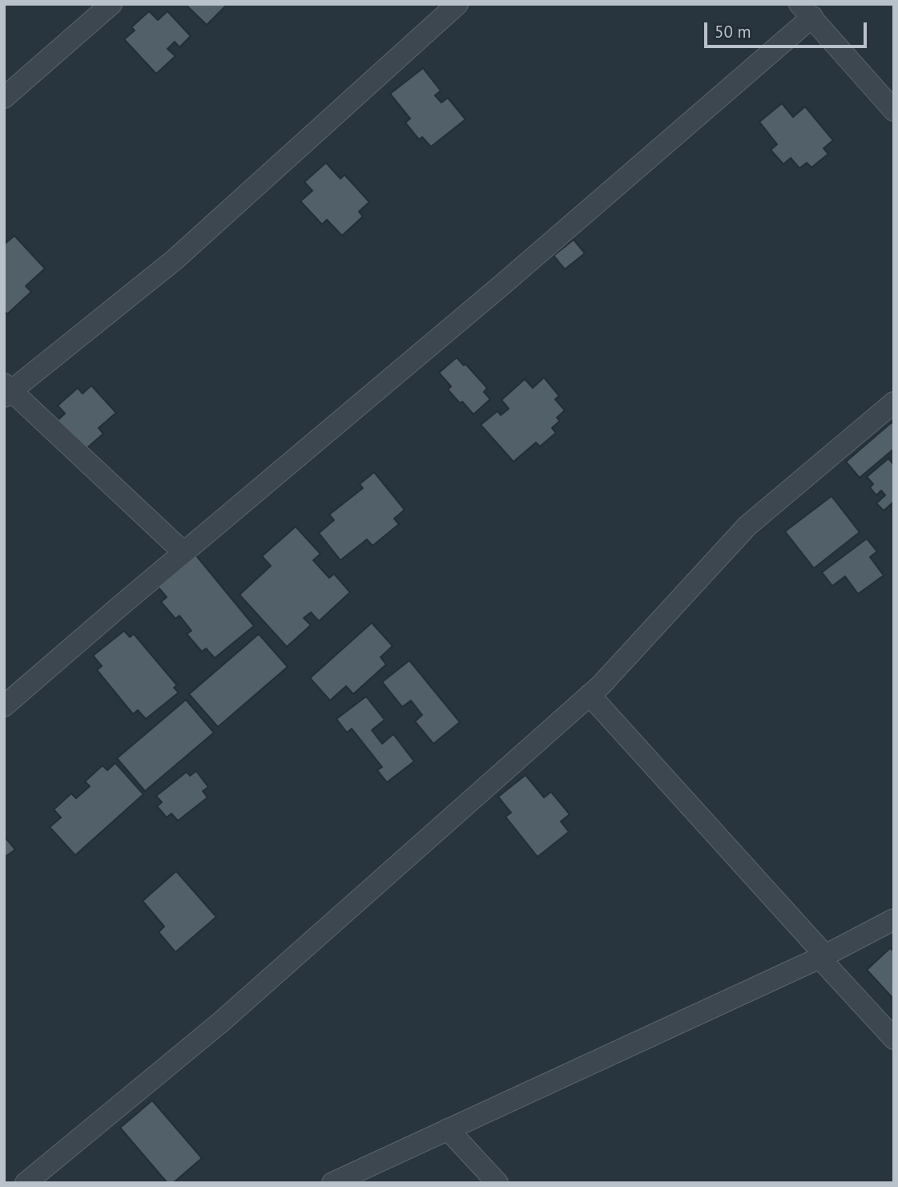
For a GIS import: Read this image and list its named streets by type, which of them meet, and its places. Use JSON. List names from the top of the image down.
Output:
{
  "scale_bar": "50 m"
}
